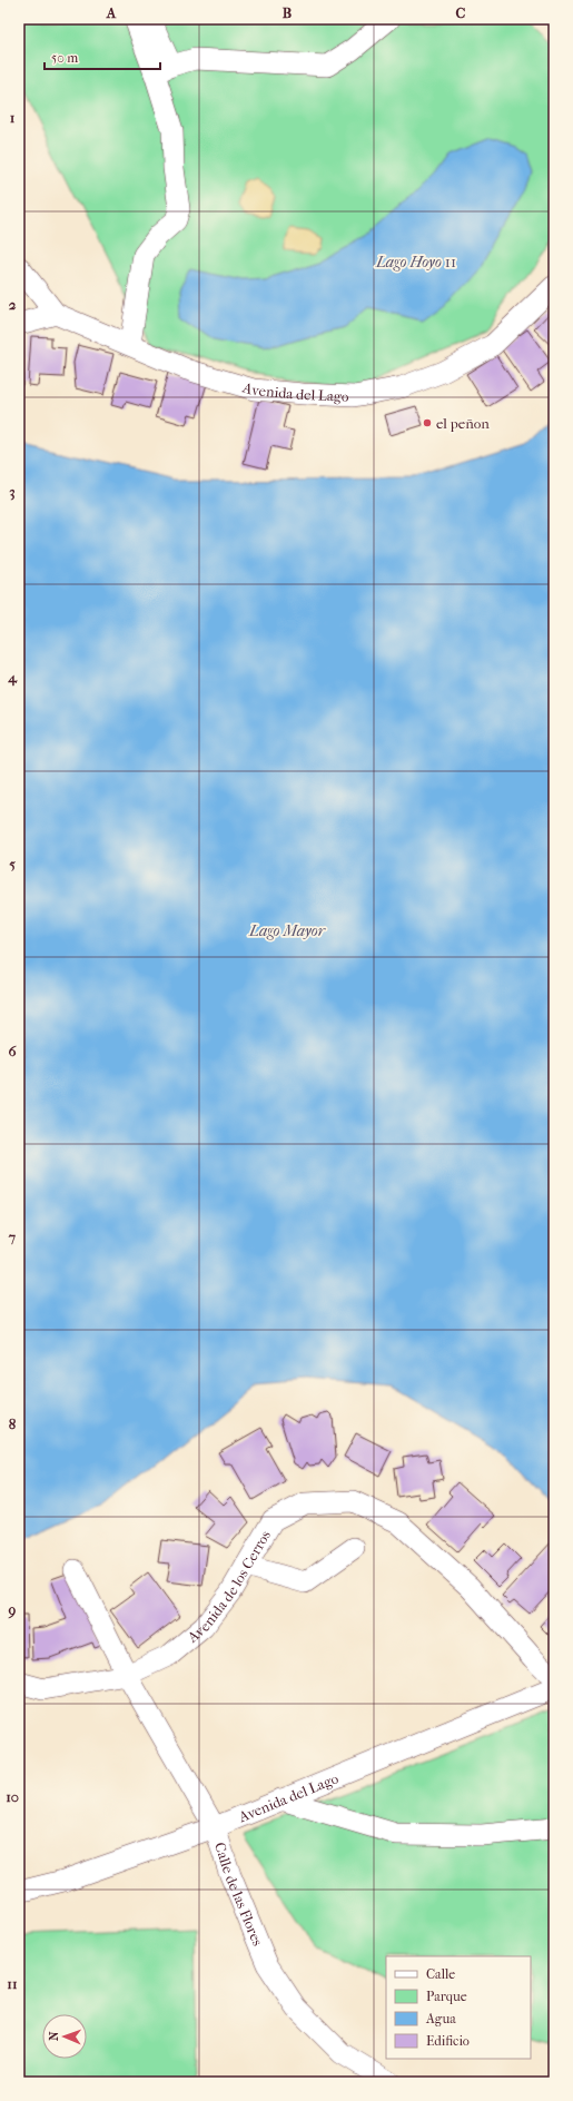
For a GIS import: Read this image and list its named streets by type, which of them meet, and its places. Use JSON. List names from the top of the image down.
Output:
{
  "streets": {
    "street": ["Avenida del Lago", "Avenida de los Cerros", "Calle de las Flores"]
  },
  "crossings": [
    ["Avenida del Lago", "Calle de las Flores"],
    ["Avenida de los Cerros", "Calle de las Flores"]
  ],
  "water": ["Lago Hoyo 11", "Lago Mayor"],
  "places": ["el peñon"],
  "legend": [
    "Calle",
    "Parque",
    "Agua",
    "Edificio"
  ],
  "scale_bar": "50 m",
  "north": "left",
  "grid": {
    "columns": ["A", "B", "C"],
    "rows": [
      "1",
      "2",
      "3",
      "4",
      "5",
      "6",
      "7",
      "8",
      "9",
      "10",
      "11"
    ]
  }
}
